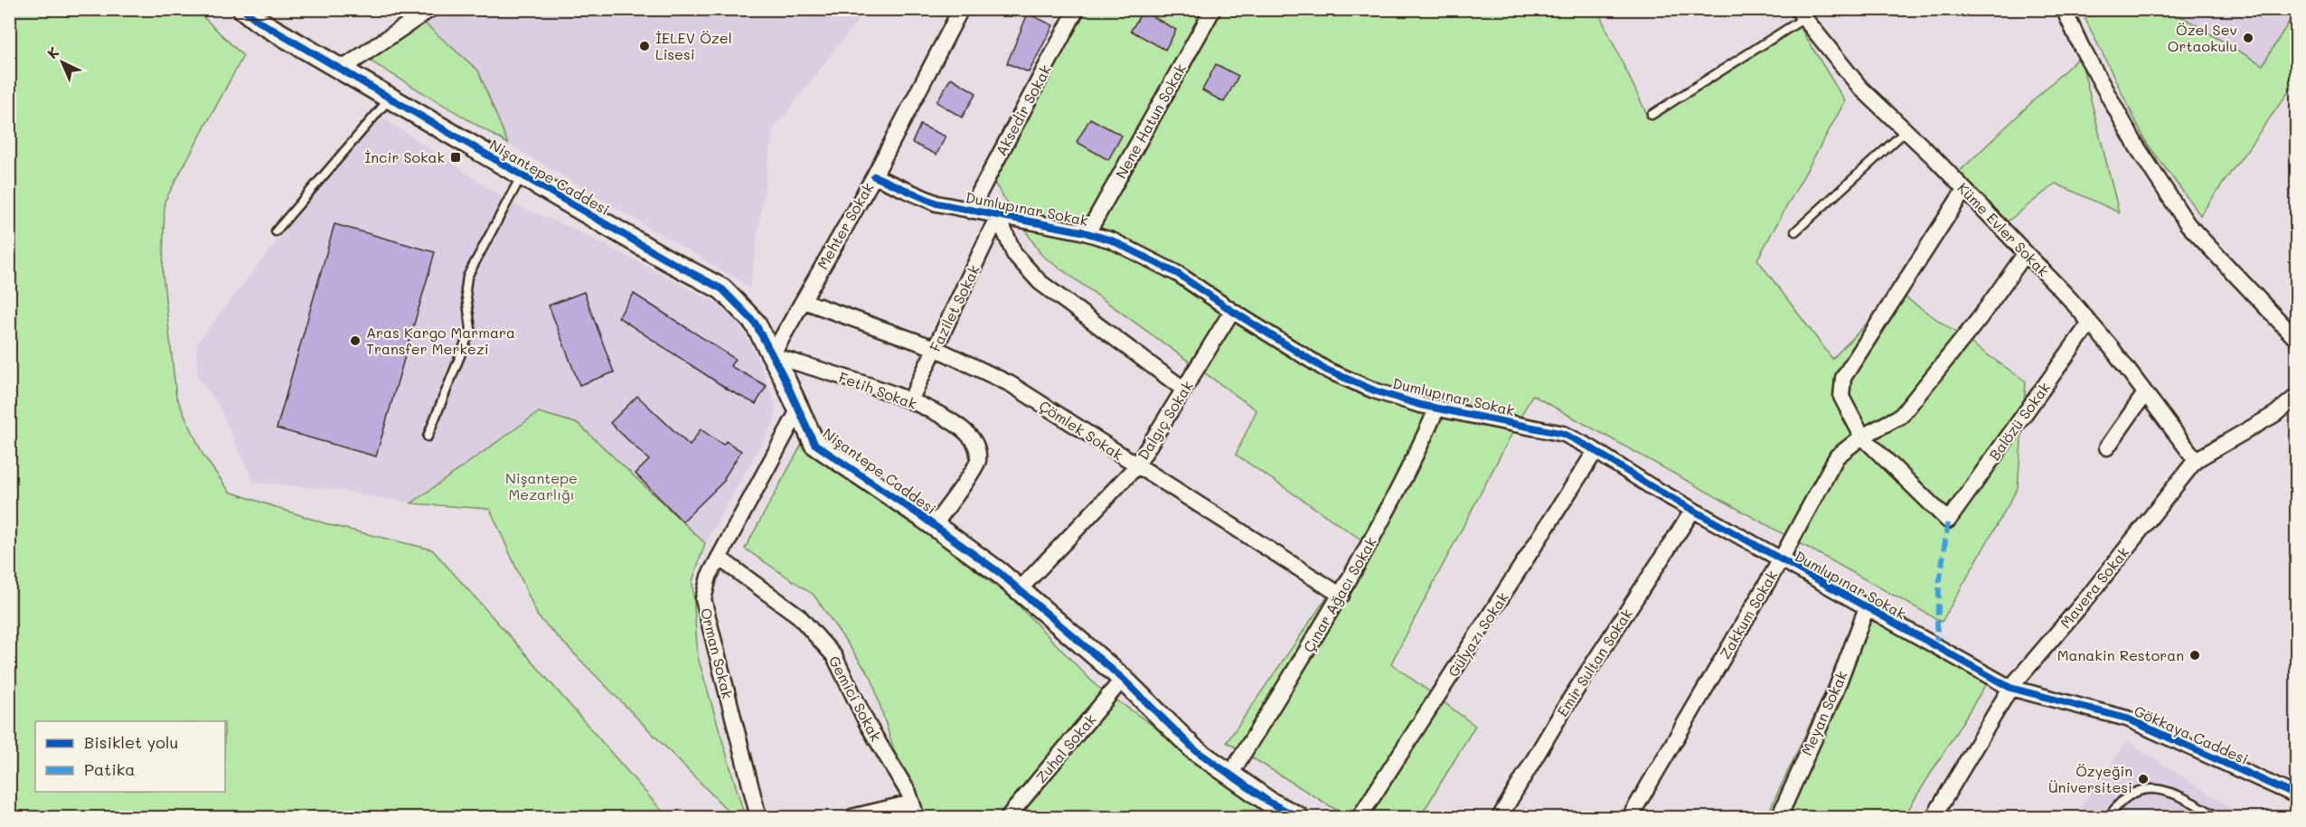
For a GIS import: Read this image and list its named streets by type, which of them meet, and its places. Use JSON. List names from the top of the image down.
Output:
{
  "streets": {
    "street": [
      "Aksedir Sokak",
      "Nene Hatun Sokak",
      "Nişantepe Caddesi",
      "Dumlupınar Sokak",
      "Mehter Sokak",
      "Küme Evler Sokak",
      "Fazilet Sokak",
      "Fetih Sokak",
      "Dalgıç Sokak",
      "Balözü Sokak",
      "Çömlek Sokak",
      "Mavera Sokak",
      "Çınar Ağacı Sokak",
      "Zakkum Sokak",
      "Gülyazı Sokak",
      "Orman Sokak",
      "Emir Sultan Sokak",
      "Gemici Sokak",
      "Meyan Sokak",
      "Gökkaya Caddesi",
      "Zuhal Sokak"
    ]
  },
  "crossings": [
    ["Aksedir Sokak", "Dumlupınar Sokak"],
    ["Nene Hatun Sokak", "Dumlupınar Sokak"],
    ["Nişantepe Caddesi", "Mehter Sokak"],
    ["Nişantepe Caddesi", "Fetih Sokak"],
    ["Nişantepe Caddesi", "Dalgıç Sokak"],
    ["Nişantepe Caddesi", "Çınar Ağacı Sokak"],
    ["Nişantepe Caddesi", "Orman Sokak"],
    ["Nişantepe Caddesi", "Zuhal Sokak"],
    ["Dumlupınar Sokak", "Mehter Sokak"],
    ["Dumlupınar Sokak", "Fazilet Sokak"],
    ["Dumlupınar Sokak", "Dalgıç Sokak"],
    ["Dumlupınar Sokak", "Mavera Sokak"],
    ["Dumlupınar Sokak", "Çınar Ağacı Sokak"],
    ["Dumlupınar Sokak", "Zakkum Sokak"],
    ["Dumlupınar Sokak", "Gülyazı Sokak"],
    ["Dumlupınar Sokak", "Emir Sultan Sokak"],
    ["Dumlupınar Sokak", "Meyan Sokak"],
    ["Dumlupınar Sokak", "Gökkaya Caddesi"],
    ["Mehter Sokak", "Fetih Sokak"],
    ["Mehter Sokak", "Çömlek Sokak"],
    ["Küme Evler Sokak", "Balözü Sokak"],
    ["Küme Evler Sokak", "Mavera Sokak"],
    ["Küme Evler Sokak", "Zakkum Sokak"],
    ["Fazilet Sokak", "Fetih Sokak"],
    ["Fazilet Sokak", "Çömlek Sokak"],
    ["Dalgıç Sokak", "Çömlek Sokak"],
    ["Balözü Sokak", "Zakkum Sokak"],
    ["Çömlek Sokak", "Çınar Ağacı Sokak"],
    ["Mavera Sokak", "Gökkaya Caddesi"],
    ["Orman Sokak", "Gemici Sokak"]
  ],
  "parks": ["Nişantepe Mezarlığı"],
  "places": {
    "other": [
      "Özel Sev Ortaokulu",
      "İELEV Özel Lisesi",
      "Aras Kargo Marmara Transfer Merkezi",
      "Manakin Restoran",
      "Özyeğin Üniversitesi"
    ],
    "transit": ["İncir Sokak"]
  },
  "legend": ["Bisiklet yolu", "Patika"],
  "north": "top left"
}
